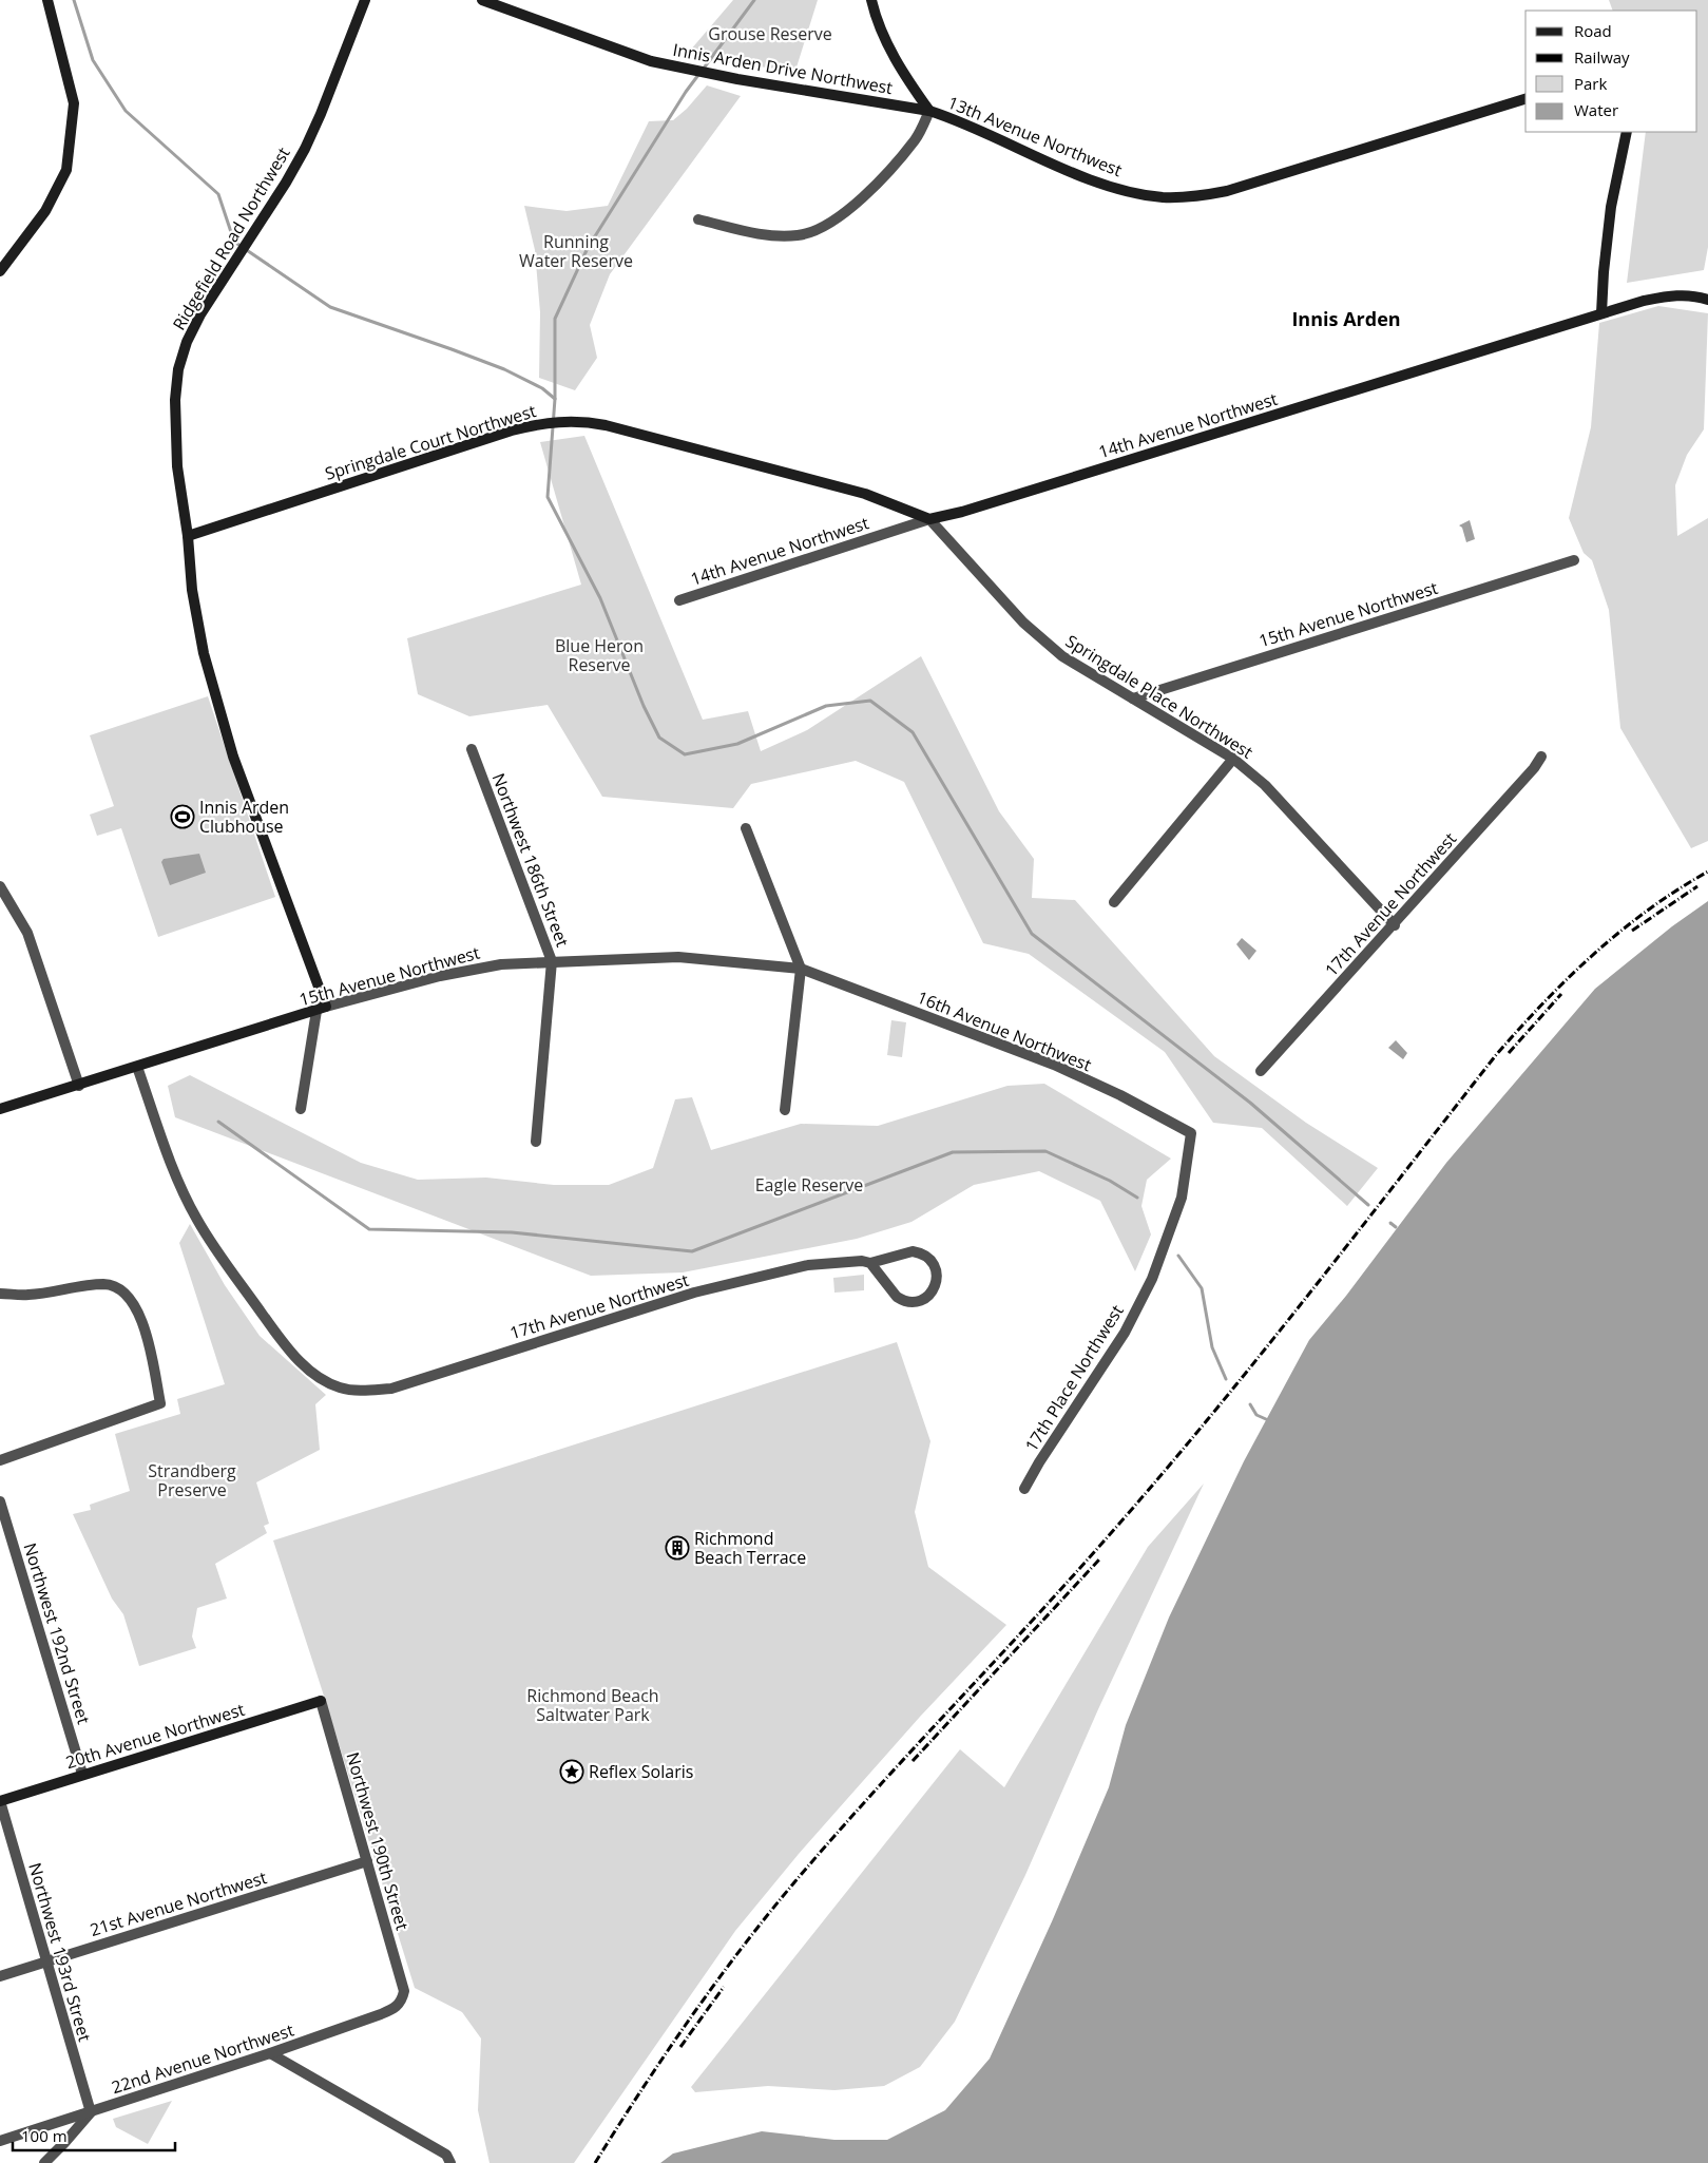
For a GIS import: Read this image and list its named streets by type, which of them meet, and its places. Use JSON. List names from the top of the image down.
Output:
{
  "streets": {
    "street": [
      "Innis Arden Drive Northwest",
      "13th Avenue Northwest",
      "Ridgefield Road Northwest",
      "14th Avenue Northwest",
      "Springdale Court Northwest",
      "15th Avenue Northwest",
      "Springdale Place Northwest",
      "Northwest 186th Street",
      "17th Avenue Northwest",
      "16th Avenue Northwest",
      "17th Place Northwest",
      "Northwest 192nd Street",
      "20th Avenue Northwest",
      "Northwest 190th Street",
      "21st Avenue Northwest",
      "Northwest 193rd Street",
      "22nd Avenue Northwest"
    ]
  },
  "crossings": [
    ["Innis Arden Drive Northwest", "13th Avenue Northwest"],
    ["Ridgefield Road Northwest", "Springdale Court Northwest"],
    ["Ridgefield Road Northwest", "15th Avenue Northwest"],
    ["14th Avenue Northwest", "Springdale Court Northwest"],
    ["14th Avenue Northwest", "Springdale Place Northwest"],
    ["Springdale Court Northwest", "Springdale Place Northwest"],
    ["15th Avenue Northwest", "Springdale Place Northwest"],
    ["15th Avenue Northwest", "Northwest 186th Street"],
    ["15th Avenue Northwest", "17th Avenue Northwest"],
    ["15th Avenue Northwest", "16th Avenue Northwest"],
    ["Springdale Place Northwest", "17th Avenue Northwest"],
    ["16th Avenue Northwest", "17th Place Northwest"],
    ["Northwest 192nd Street", "20th Avenue Northwest"],
    ["20th Avenue Northwest", "Northwest 190th Street"],
    ["20th Avenue Northwest", "Northwest 193rd Street"],
    ["Northwest 190th Street", "21st Avenue Northwest"],
    ["Northwest 190th Street", "22nd Avenue Northwest"],
    ["21st Avenue Northwest", "Northwest 193rd Street"],
    ["Northwest 193rd Street", "22nd Avenue Northwest"]
  ],
  "districts": ["Innis Arden"],
  "parks": [
    "Grouse Reserve",
    "Running Water Reserve",
    "Blue Heron Reserve",
    "Eagle Reserve",
    "Strandberg Preserve",
    "Richmond Beach Saltwater Park"
  ],
  "places": {
    "sports": ["Innis Arden Clubhouse"],
    "building": ["Richmond Beach Terrace"],
    "place": ["Reflex Solaris"]
  },
  "legend": [
    "Road",
    "Railway",
    "Park",
    "Water"
  ],
  "scale_bar": "100 m"
}
